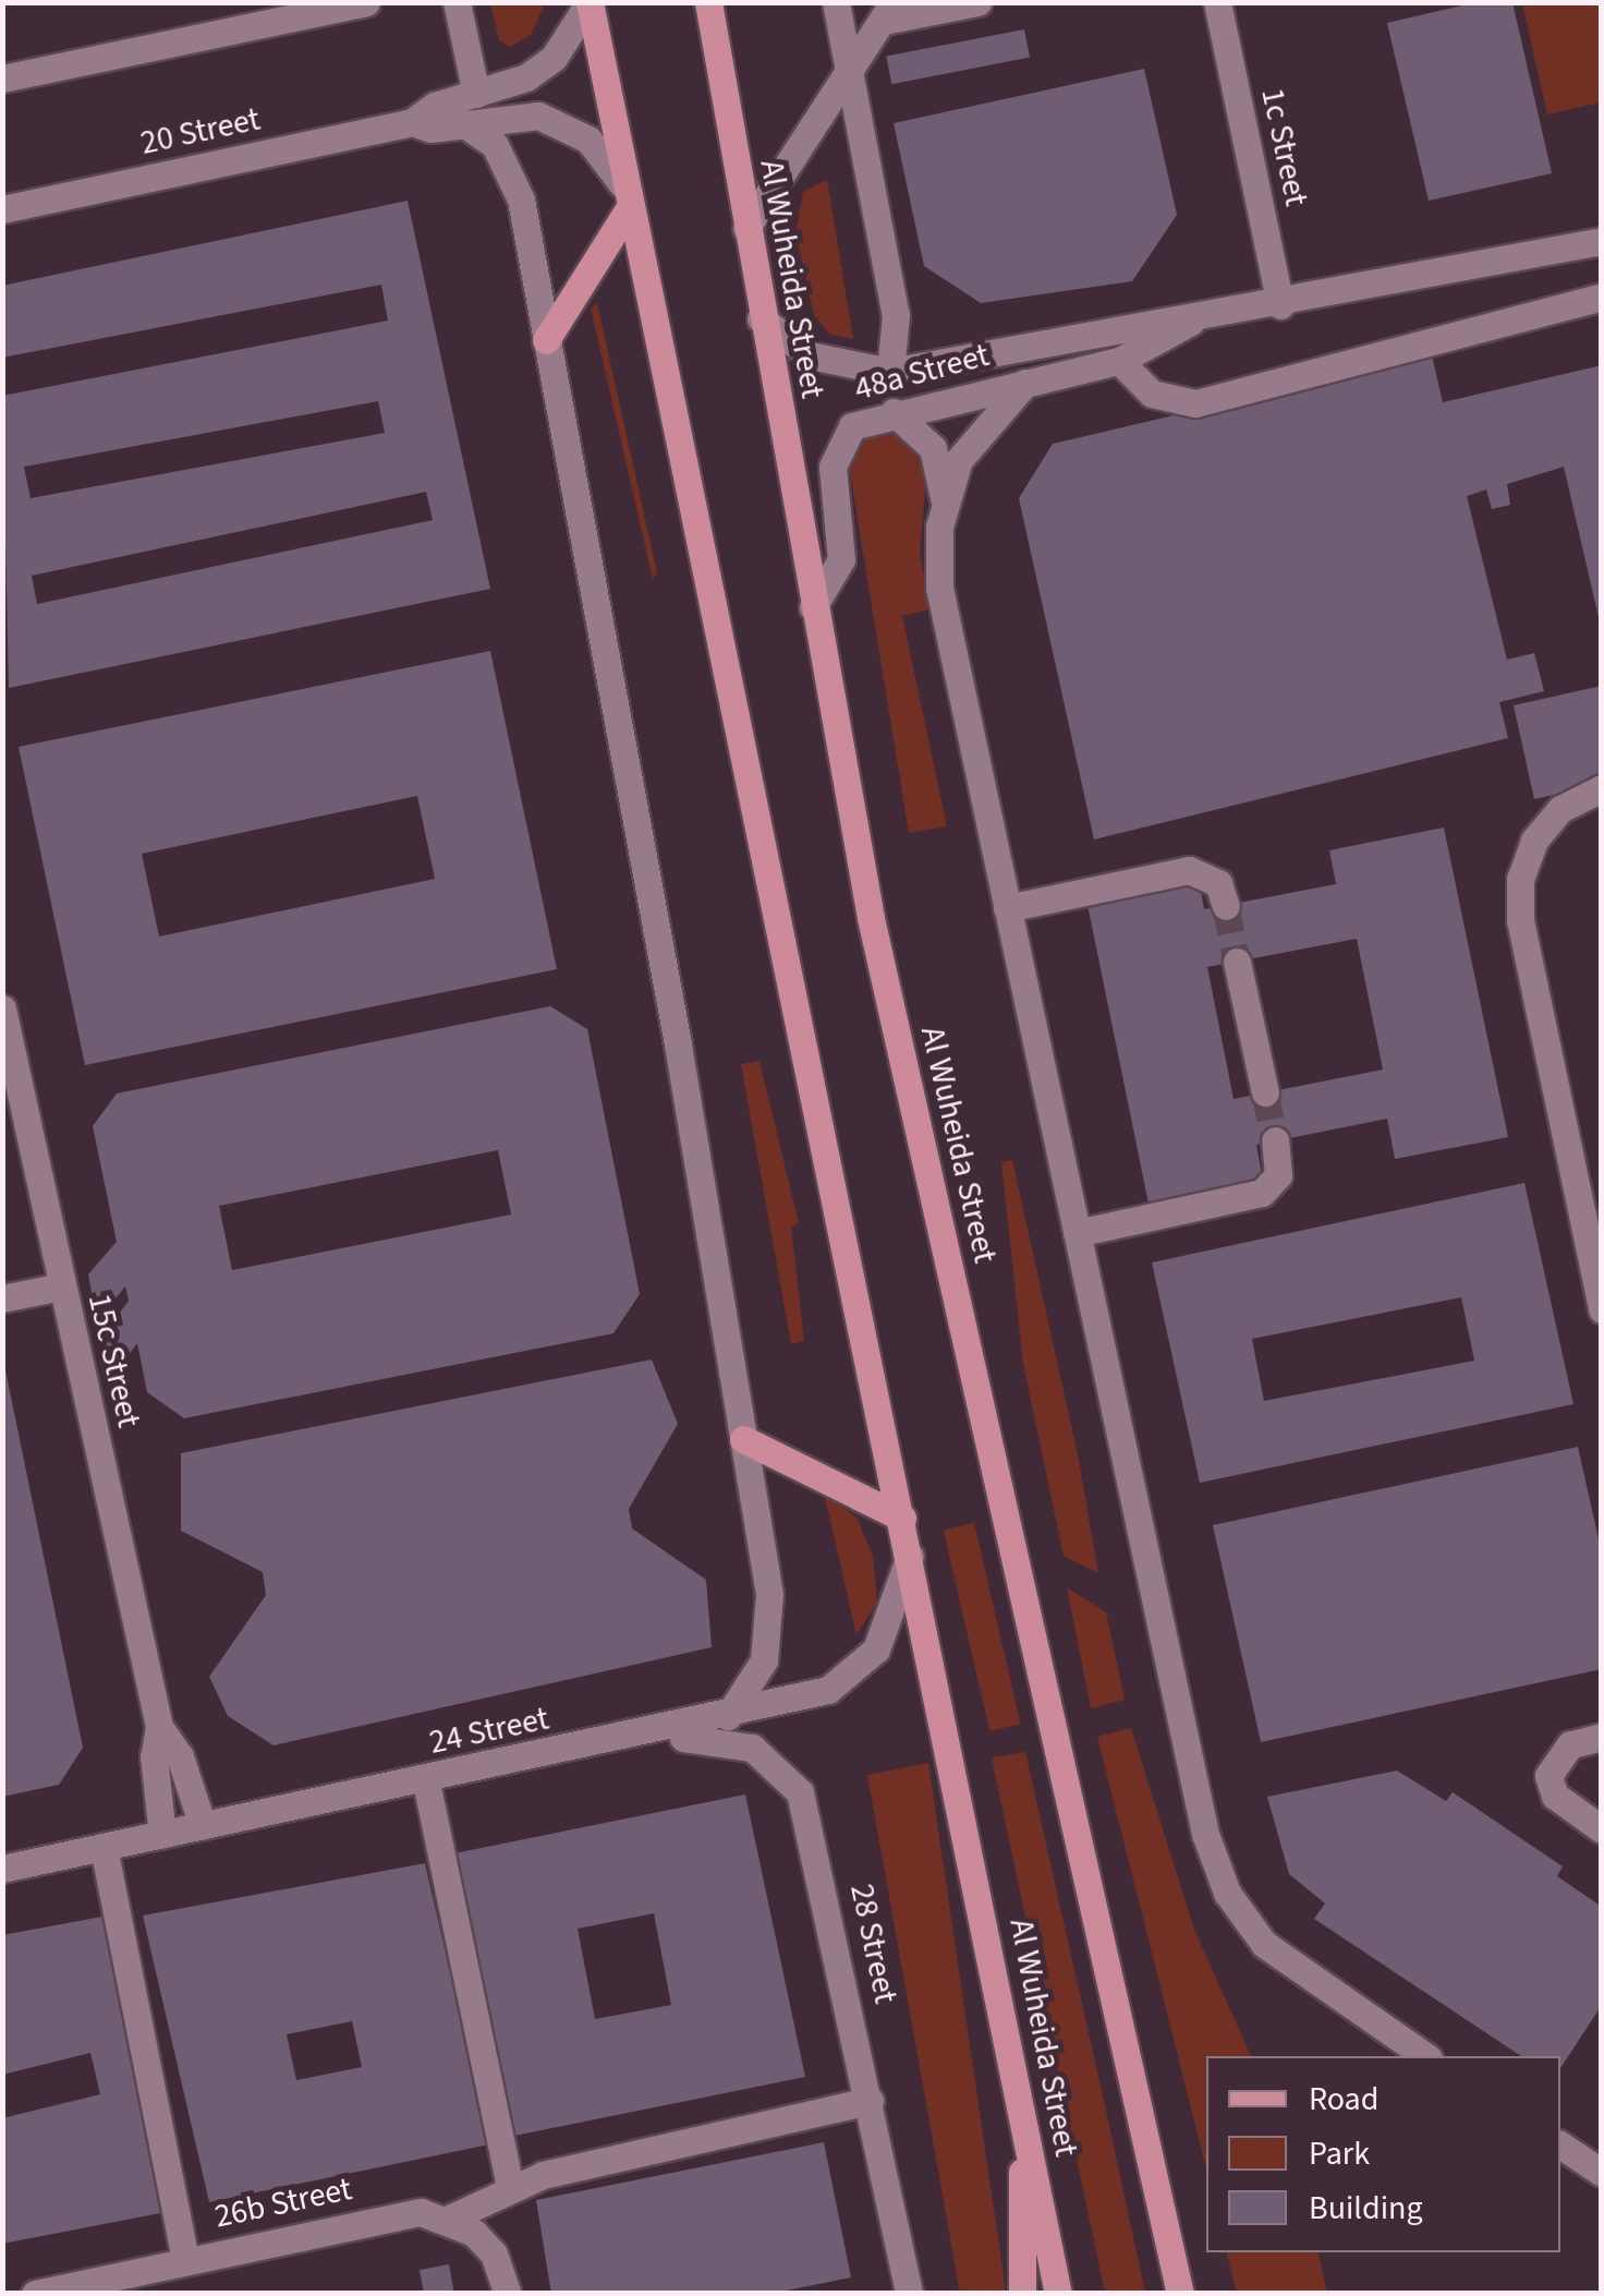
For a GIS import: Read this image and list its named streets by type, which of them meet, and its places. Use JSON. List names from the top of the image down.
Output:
{
  "streets": {
    "main road": ["Al Wuheida Street"],
    "street": [
      "20 Street",
      "1c Street",
      "48a Street",
      "15c Street",
      "24 Street",
      "28 Street",
      "26b Street"
    ]
  },
  "crossings": [
    ["20 Street", "Al Wuheida Street"],
    ["1c Street", "48a Street"],
    ["Al Wuheida Street", "48a Street"],
    ["Al Wuheida Street", "24 Street"],
    ["15c Street", "24 Street"],
    ["24 Street", "28 Street"]
  ],
  "legend": ["Road", "Park", "Building"]
}
